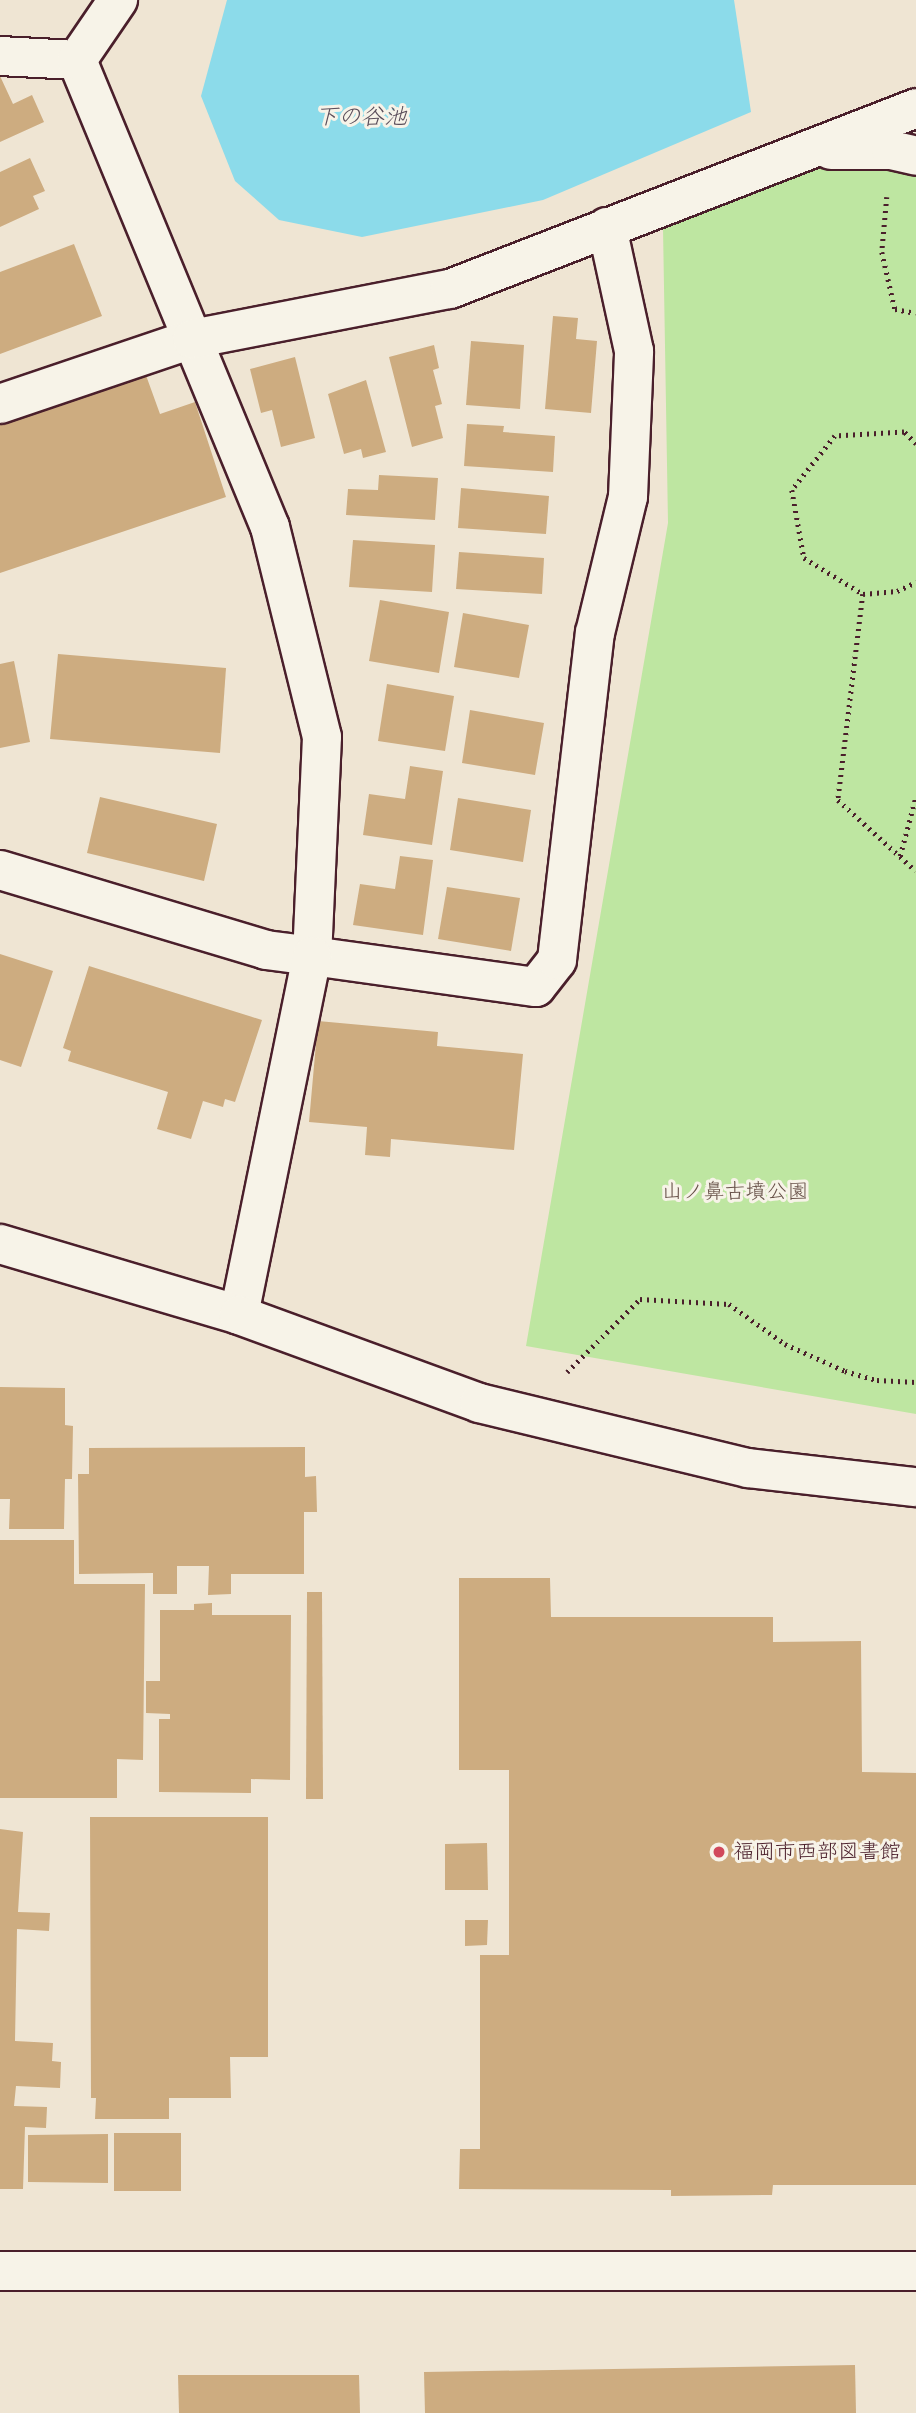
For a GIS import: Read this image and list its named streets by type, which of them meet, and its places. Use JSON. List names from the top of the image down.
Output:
{
  "water": ["下の谷池"],
  "parks": ["山ノ鼻古墳公園"],
  "places": ["福岡市西部図書館"]
}
